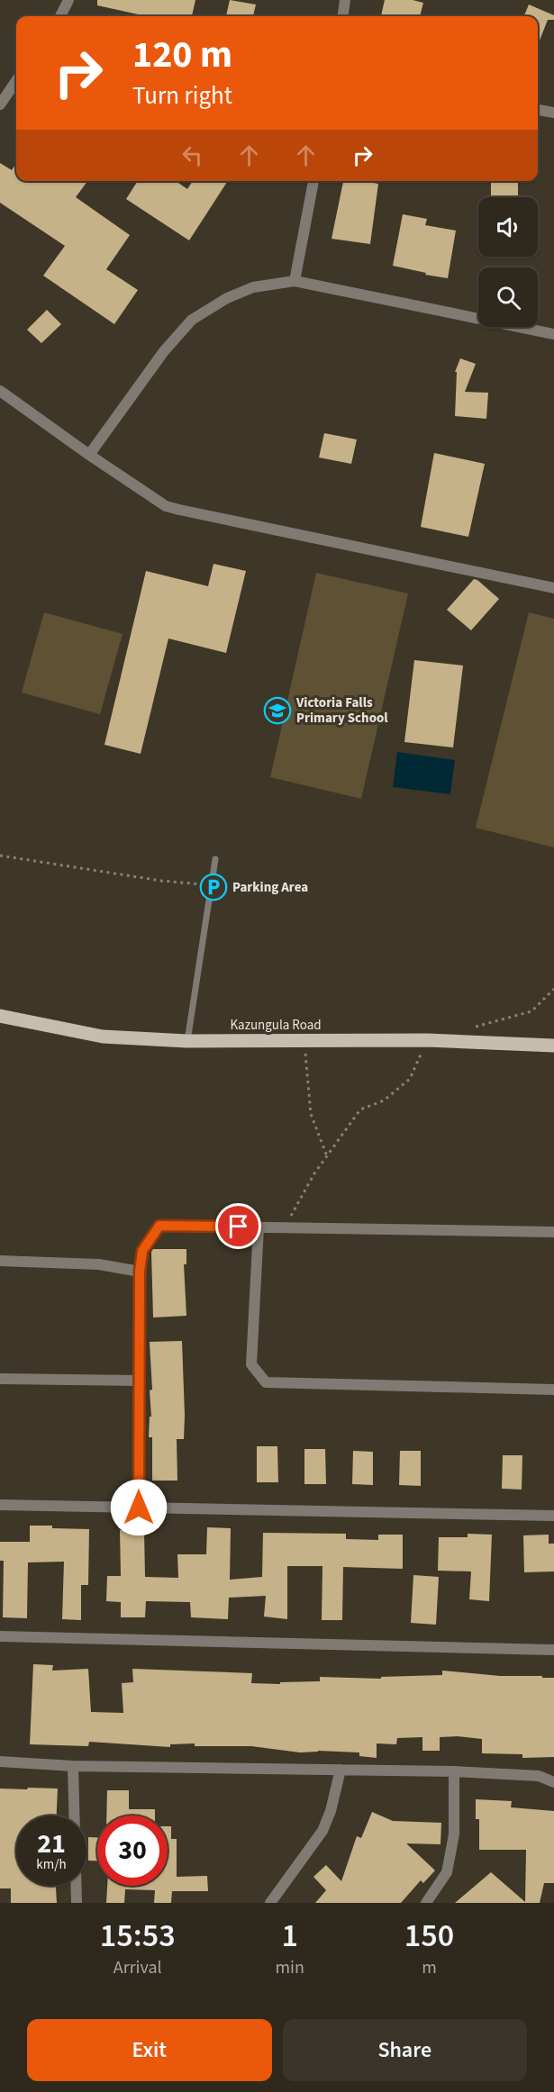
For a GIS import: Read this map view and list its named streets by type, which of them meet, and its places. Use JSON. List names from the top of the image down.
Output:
{
  "streets": {
    "main road": ["Kazungula Road"]
  },
  "places": {
    "school or university": ["Victoria Falls Primary School"],
    "parking": ["Parking Area"]
  },
  "page": {
    "turn": ["120 m", "Turn right"],
    "speed": "21 km/h",
    "limit": "30",
    "eta": [
      "15:53",
      "Arrival",
      "1",
      "min",
      "150",
      "m"
    ],
    "buttons": ["Exit", "Share"]
  }
}
